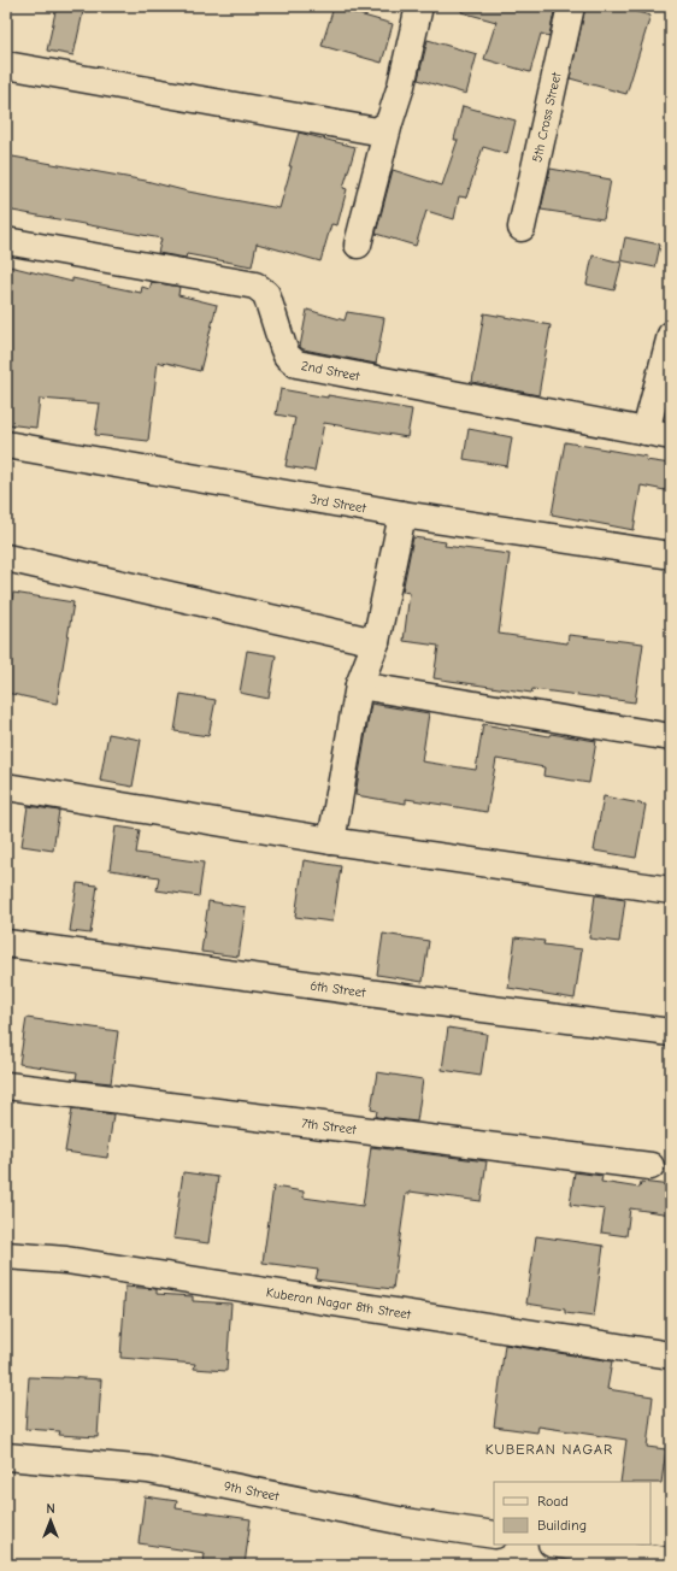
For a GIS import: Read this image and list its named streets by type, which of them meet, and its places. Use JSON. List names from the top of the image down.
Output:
{
  "streets": {
    "street": [
      "5th Cross Street",
      "2nd Street",
      "3rd Street",
      "6th Street",
      "7th Street",
      "Kuberan Nagar 8th Street",
      "9th Street"
    ]
  },
  "districts": ["KUBERAN NAGAR"],
  "legend": ["Road", "Building"],
  "north": "top"
}
